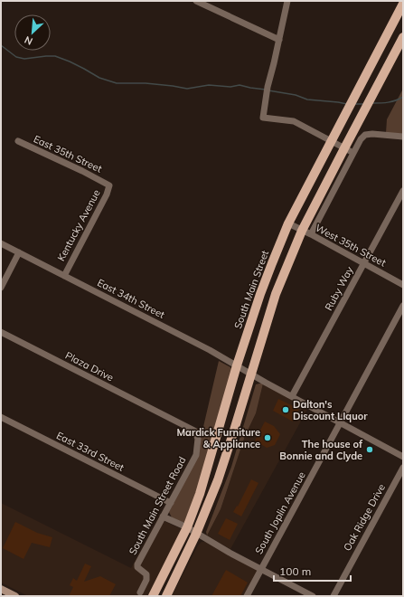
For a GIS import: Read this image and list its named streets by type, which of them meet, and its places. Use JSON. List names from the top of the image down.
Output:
{
  "streets": {
    "main road": ["South Main Street"],
    "street": [
      "East 35th Street",
      "Kentucky Avenue",
      "West 35th Street",
      "Ruby Way",
      "East 34th Street",
      "Plaza Drive",
      "East 33rd Street",
      "South Main Street Road",
      "South Joplin Avenue",
      "Oak Ridge Drive"
    ]
  },
  "crossings": [
    ["East 35th Street", "Kentucky Avenue"],
    ["Kentucky Avenue", "East 34th Street"],
    ["West 35th Street", "Ruby Way"],
    ["West 35th Street", "South Main Street"],
    ["Ruby Way", "East 34th Street"],
    ["South Main Street", "East 34th Street"],
    ["East 34th Street", "South Joplin Avenue"],
    ["Plaza Drive", "South Main Street Road"],
    ["East 33rd Street", "South Main Street Road"]
  ],
  "places": ["Dalton's Discount LIquor", "Mardick Furniture & Appliance", "The house of Bonnie and Clyde"],
  "scale_bar": "100 m",
  "north": "bottom left"
}
